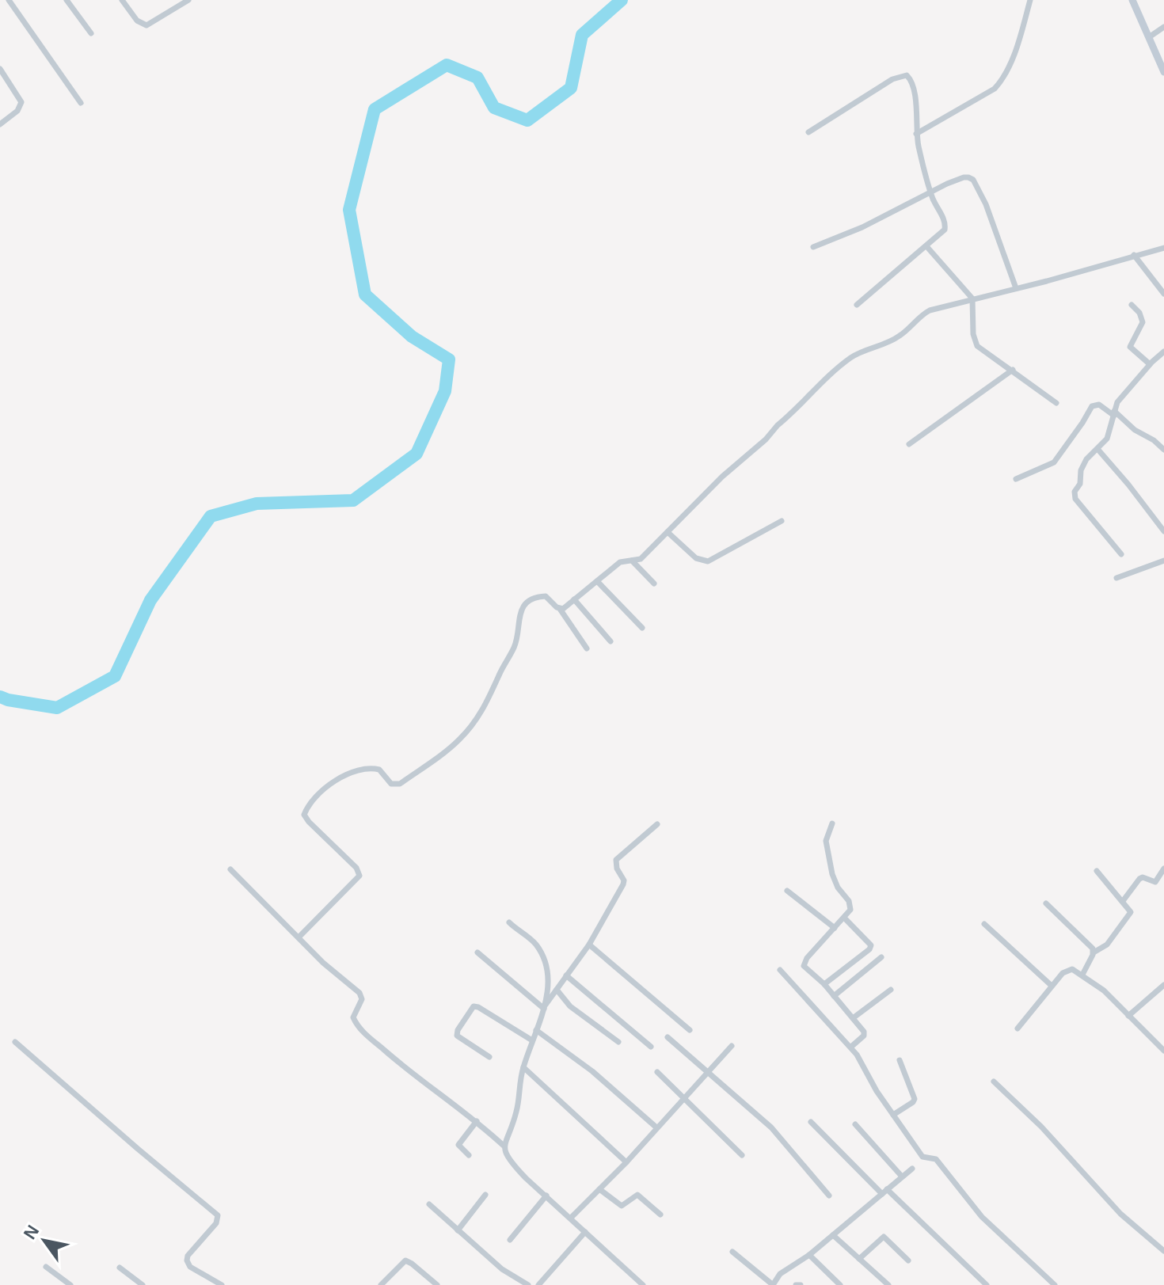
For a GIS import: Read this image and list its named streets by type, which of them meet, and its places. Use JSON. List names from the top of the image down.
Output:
{
  "north": "top left"
}
